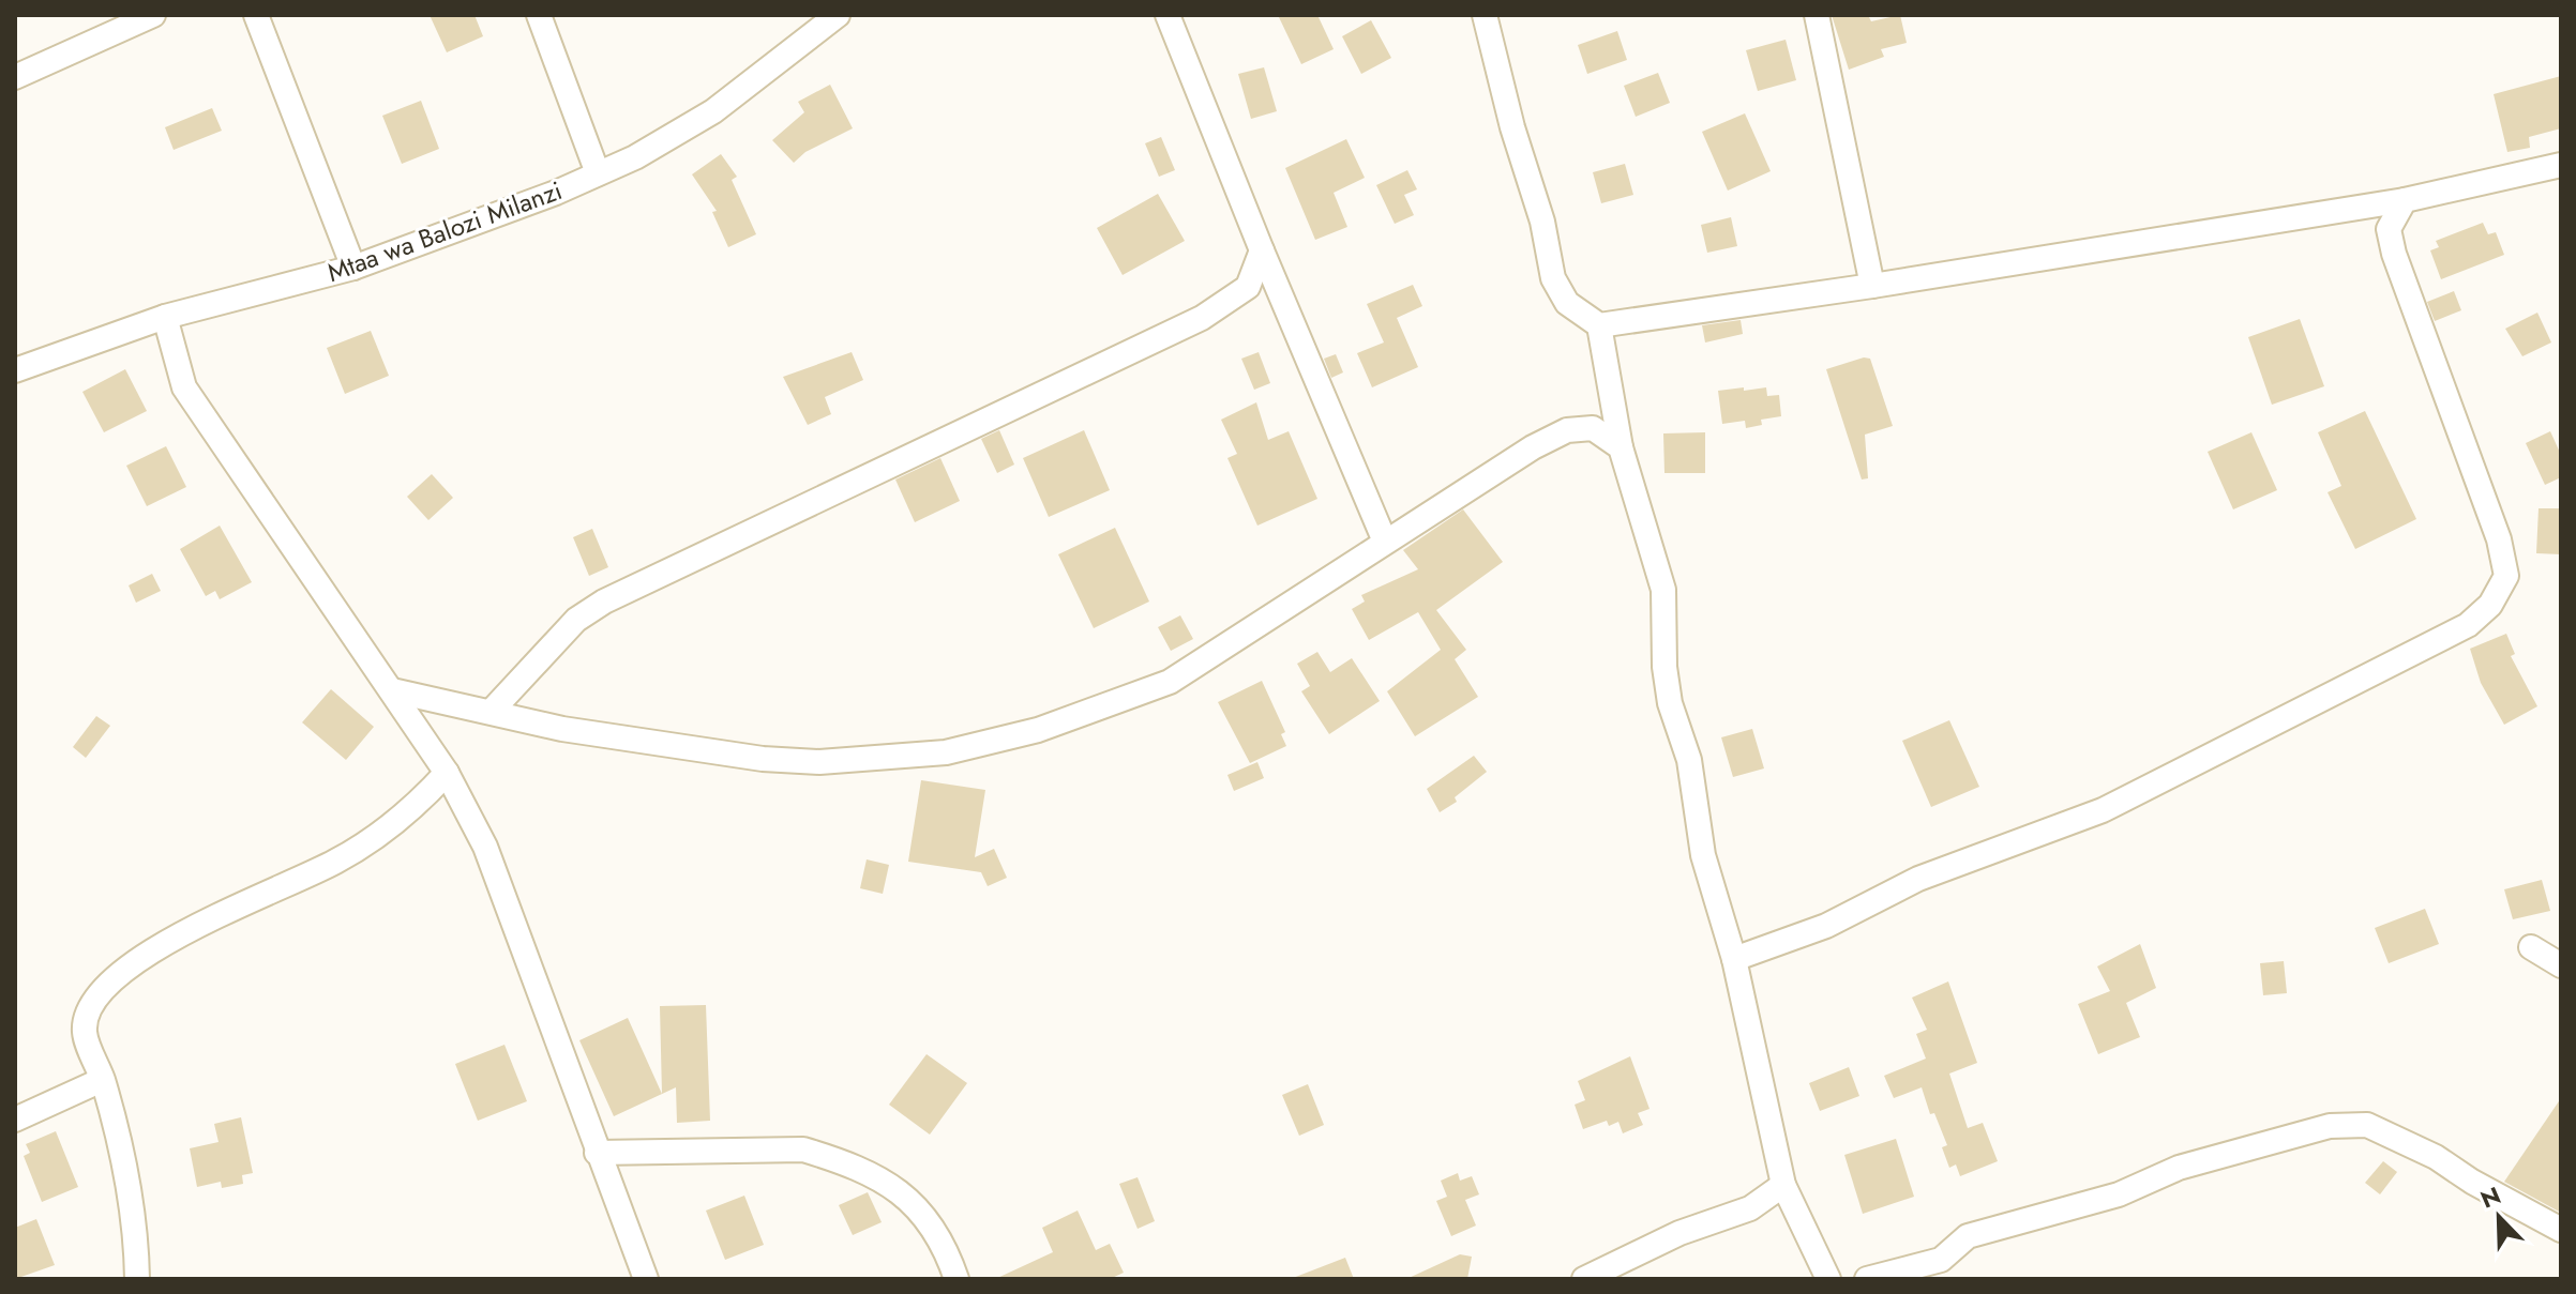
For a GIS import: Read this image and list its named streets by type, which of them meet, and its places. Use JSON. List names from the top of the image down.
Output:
{
  "streets": {
    "street": ["Mtaa wa Balozi Milanzi"]
  },
  "north": "top left"
}
